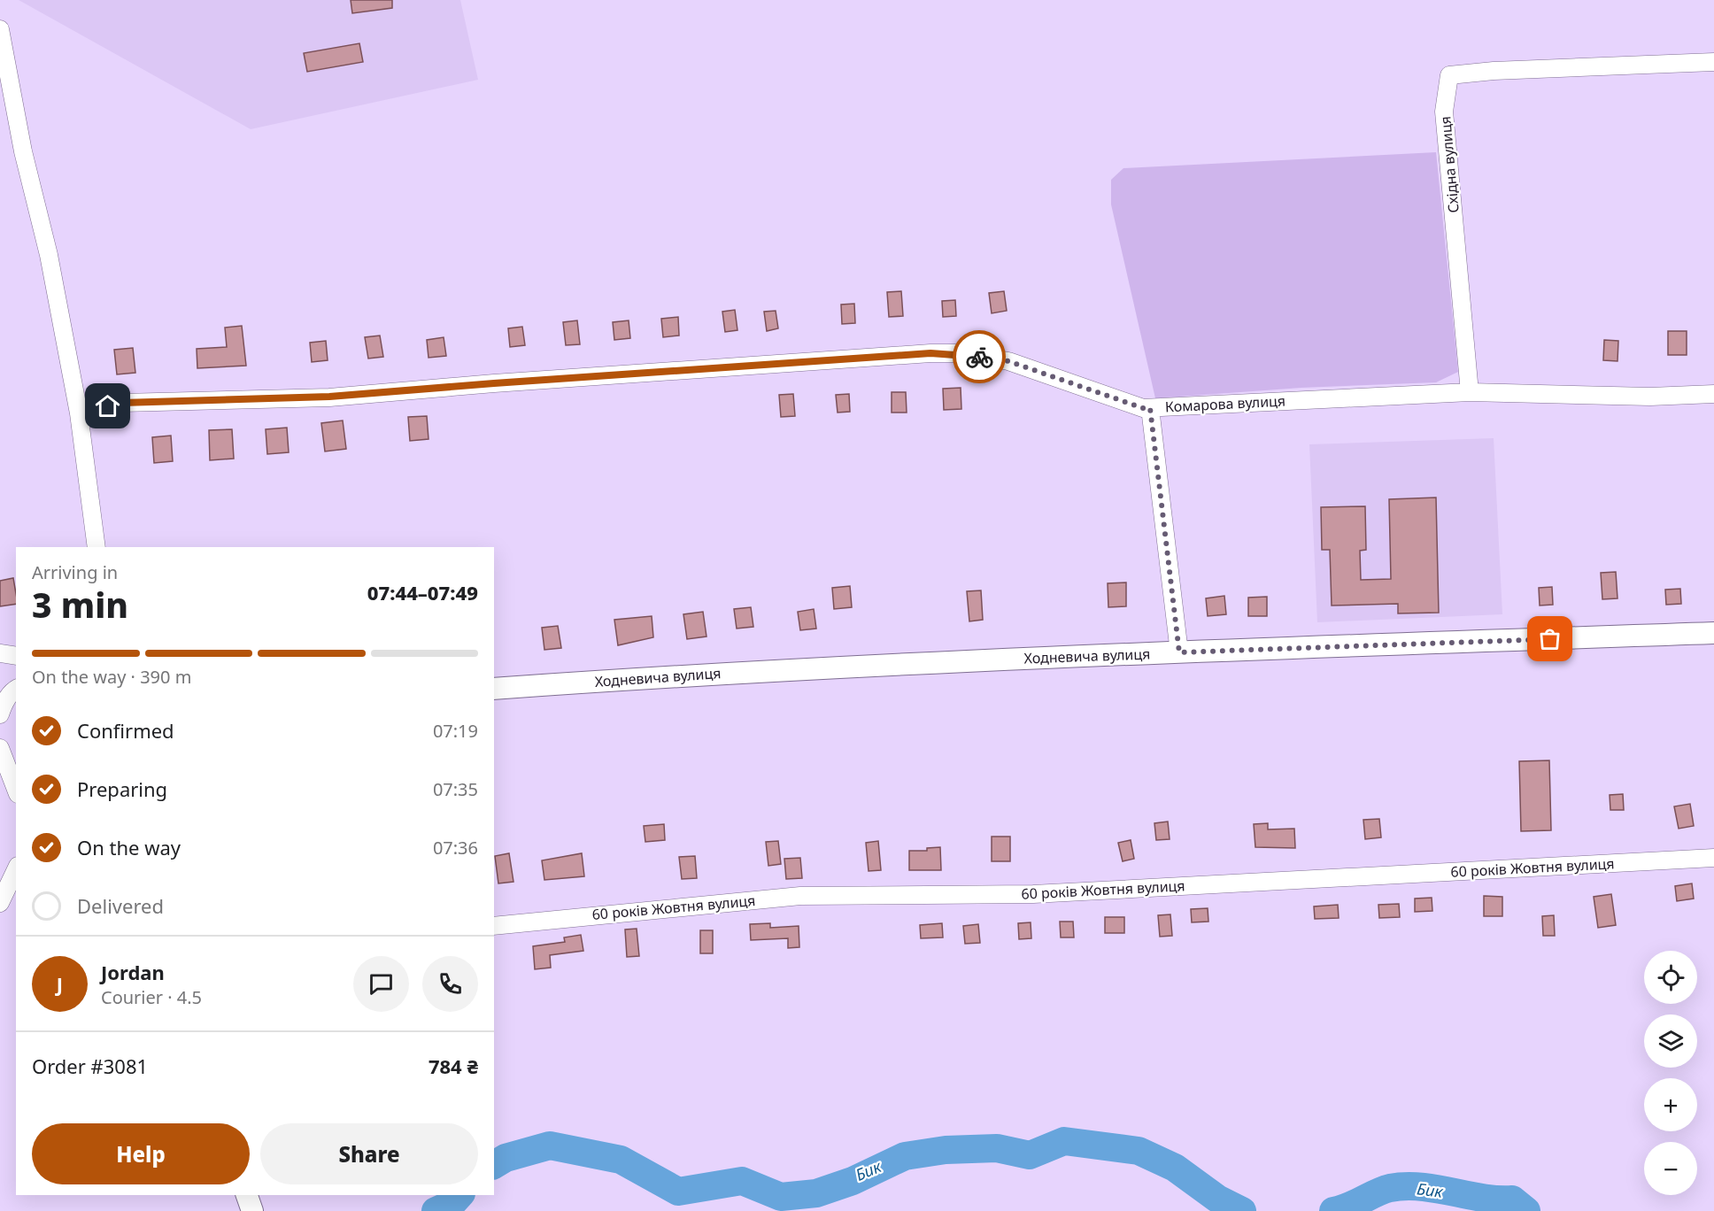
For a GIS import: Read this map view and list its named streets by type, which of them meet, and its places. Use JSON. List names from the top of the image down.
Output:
{
  "streets": {
    "main road": ["Ходневича вулиця"],
    "street": ["Східна вулиця", "Комарова вулиця", "60 років Жовтня вулиця"]
  },
  "crossings": [
    ["Східна вулиця", "Комарова вулиця"]
  ],
  "water": ["Бик"],
  "page": {
    "heading": ["3 min", "Arriving in", "07:44–07:49"],
    "panel": [
      "Jordan",
      "Courier · 4.5",
      "Order #3081",
      "784 ₴"
    ],
    "bar": "On the way · 390 m",
    "list": [
      ["Confirmed", "07:19"],
      ["Preparing", "07:35"],
      ["On the way", "07:36"],
      "Delivered"
    ],
    "map_buttons": ["+", "−"],
    "round": "J",
    "buttons": ["Help", "Share"]
  }
}
